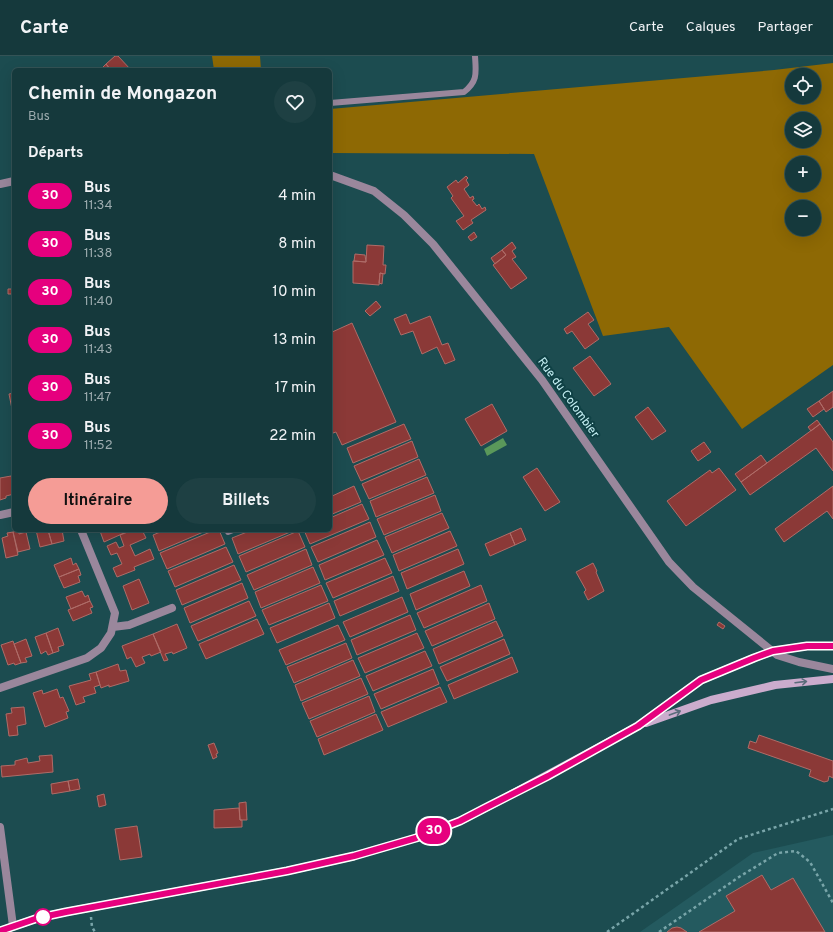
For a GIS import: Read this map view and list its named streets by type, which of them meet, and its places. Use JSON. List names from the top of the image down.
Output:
{
  "streets": {
    "street": ["Rue du Colombier"]
  },
  "lines": ["bus line 30"],
  "page": {
    "header": "Carte",
    "nav": ["Carte", "Calques", "Partager"],
    "on_map": "30",
    "map_buttons": ["+", "−"],
    "heading": [
      ["Chemin de Mongazon", "Bus"],
      "Départs"
    ],
    "list": [
      {
        "mark": "30",
        "name": "Bus",
        "note": "11:34",
        "value": "4 min"
      },
      {
        "mark": "30",
        "name": "Bus",
        "note": "11:38",
        "value": "8 min"
      },
      {
        "mark": "30",
        "name": "Bus",
        "note": "11:40",
        "value": "10 min"
      },
      {
        "mark": "30",
        "name": "Bus",
        "note": "11:43",
        "value": "13 min"
      },
      {
        "mark": "30",
        "name": "Bus",
        "note": "11:47",
        "value": "17 min"
      },
      {
        "mark": "30",
        "name": "Bus",
        "note": "11:52",
        "value": "22 min"
      }
    ],
    "buttons": ["Itinéraire", "Billets"]
  }
}
